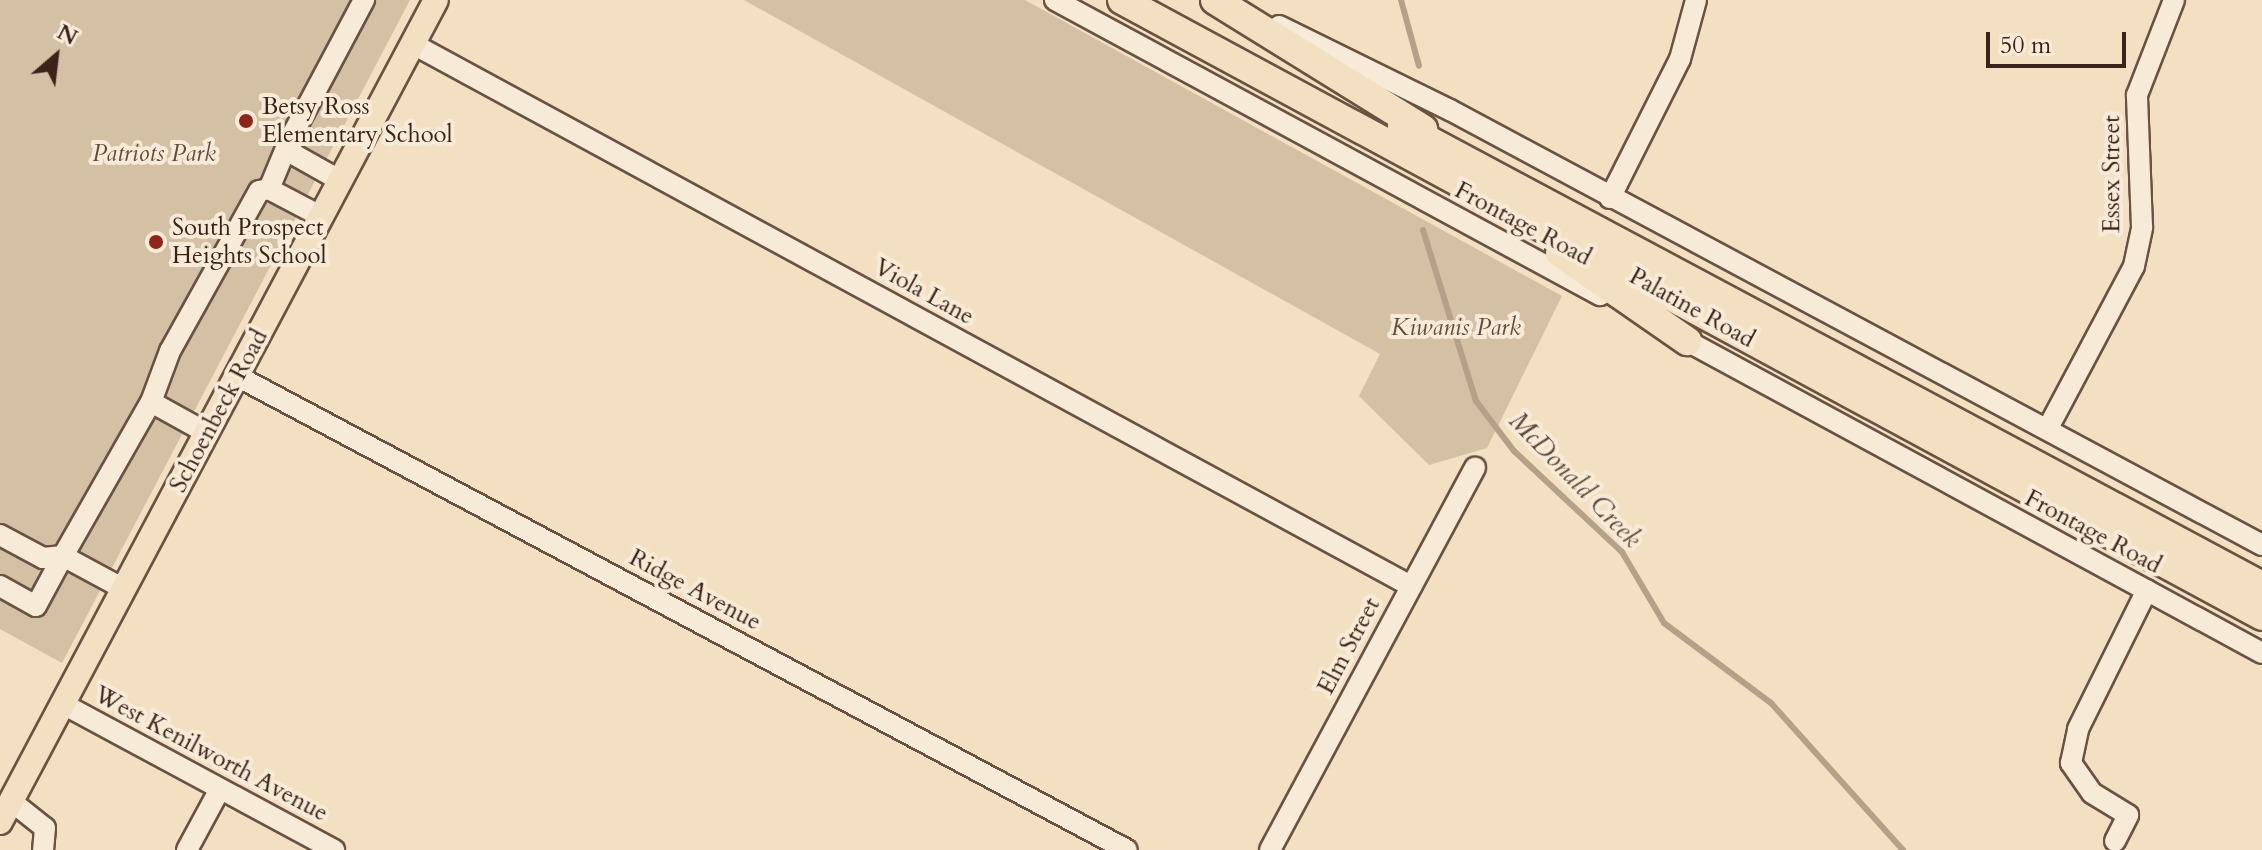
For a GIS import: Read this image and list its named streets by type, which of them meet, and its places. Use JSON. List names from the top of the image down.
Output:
{
  "streets": {
    "highway": ["Palatine Road"],
    "main road": ["Schoenbeck Road"],
    "street": [
      "Essex Street",
      "Frontage Road",
      "Viola Lane",
      "Ridge Avenue",
      "Elm Street",
      "West Kenilworth Avenue"
    ]
  },
  "crossings": [
    ["Viola Lane", "Schoenbeck Road"],
    ["Viola Lane", "Elm Street"],
    ["Schoenbeck Road", "Ridge Avenue"],
    ["Schoenbeck Road", "West Kenilworth Avenue"]
  ],
  "water": ["McDonald Creek"],
  "parks": ["Patriots Park", "Kiwanis Park"],
  "places": ["Betsy Ross Elementary School", "South Prospect Heights School"],
  "scale_bar": "50 m",
  "north": "top right"
}
